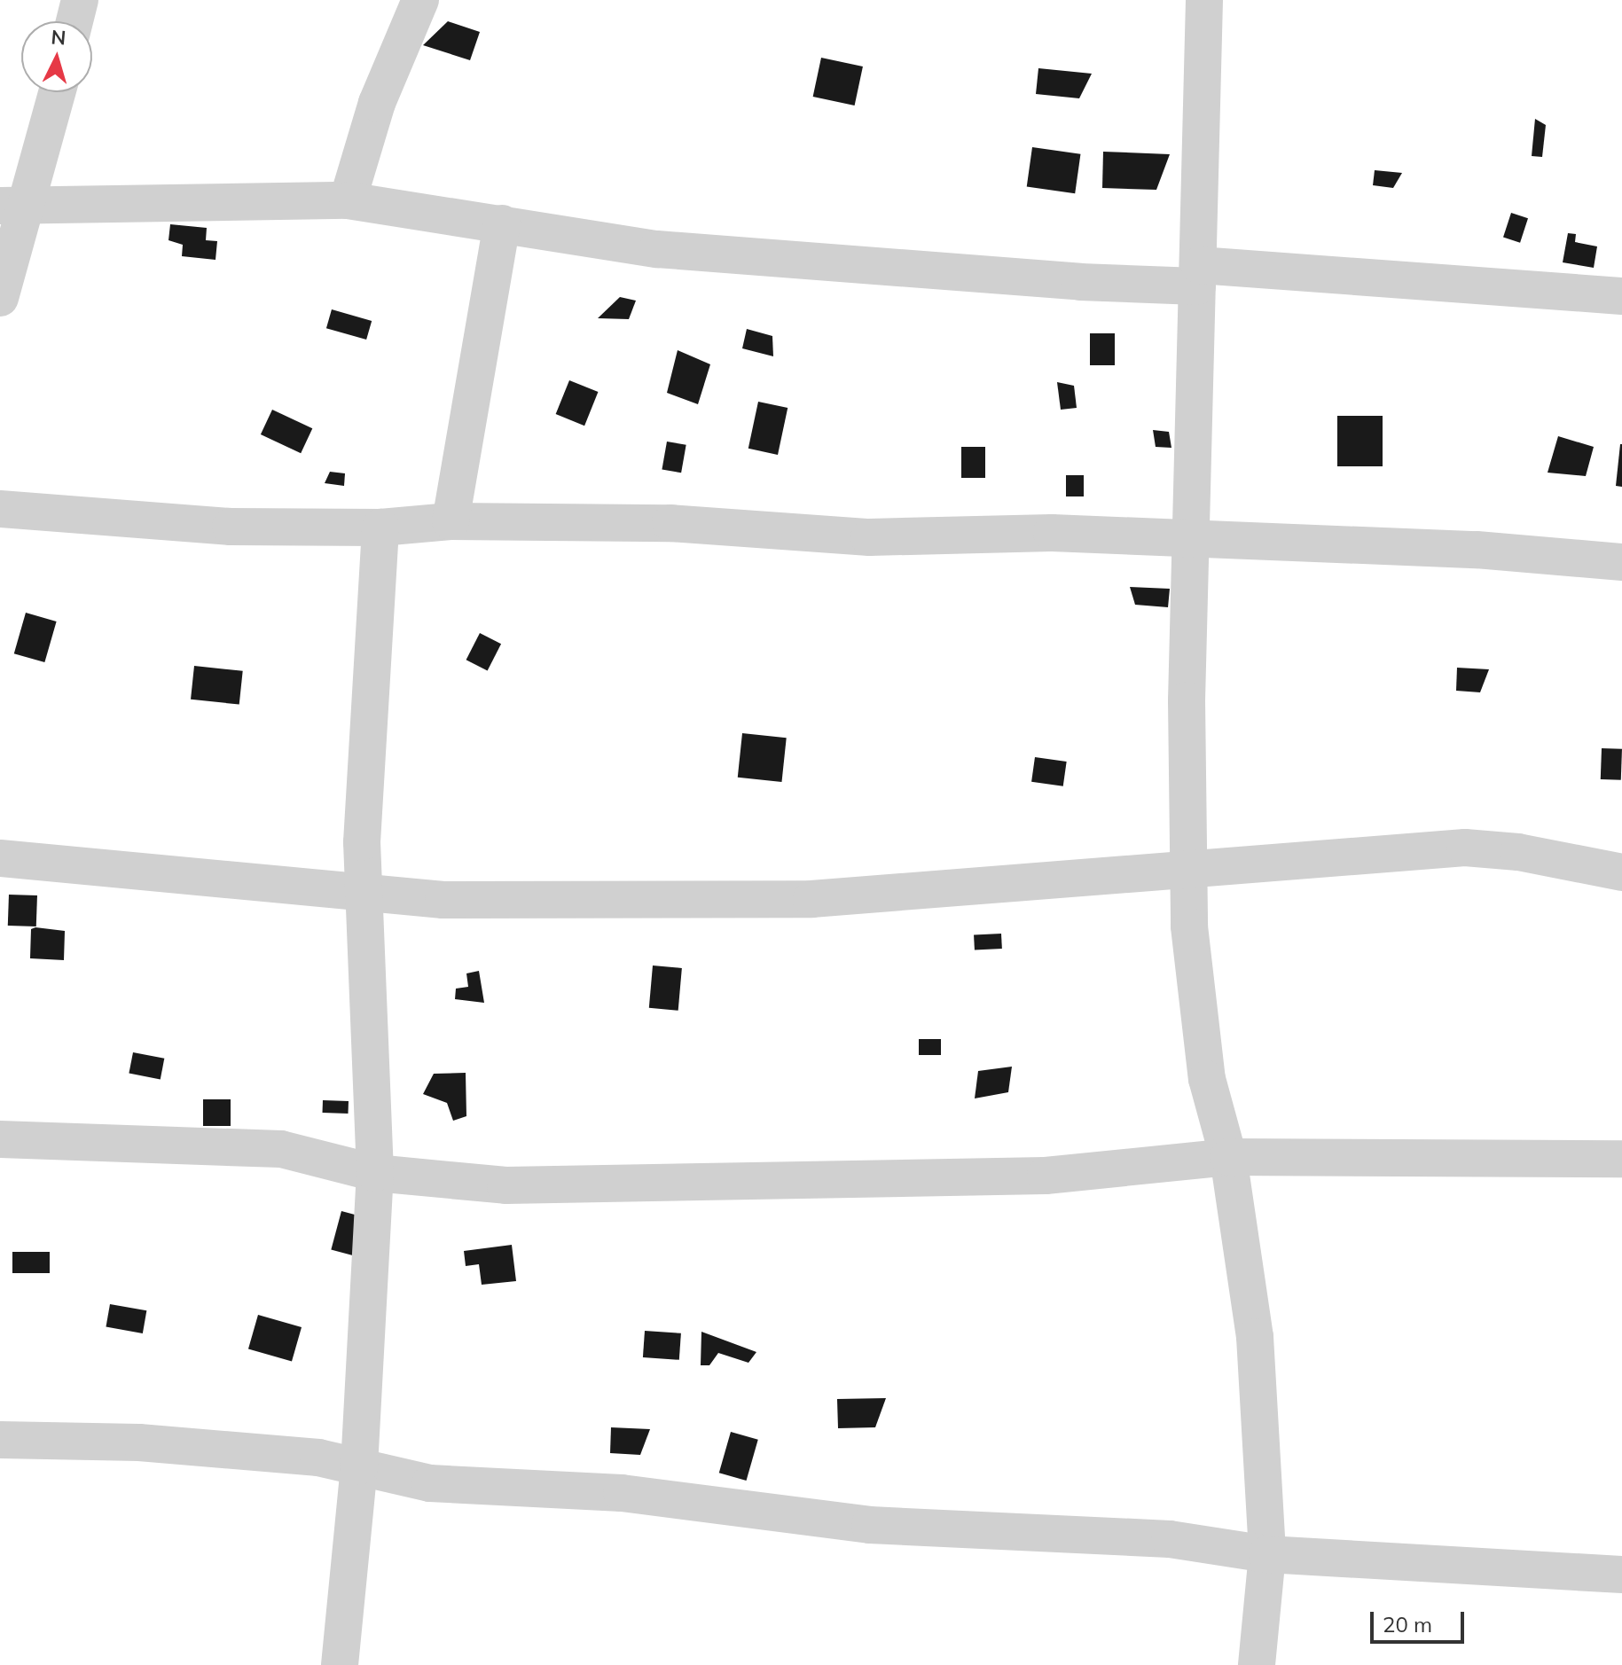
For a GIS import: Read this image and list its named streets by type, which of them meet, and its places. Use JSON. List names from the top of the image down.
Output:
{
  "scale_bar": "20 m",
  "north": "top"
}
